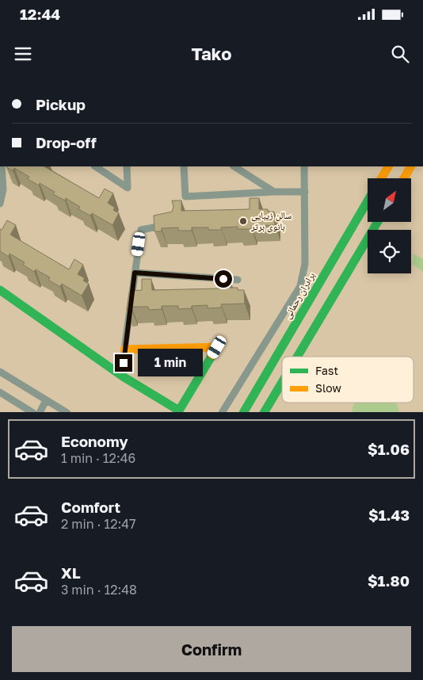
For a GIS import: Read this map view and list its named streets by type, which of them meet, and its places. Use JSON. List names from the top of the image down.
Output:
{
  "streets": {
    "main road": ["برادران رحمانی"]
  },
  "places": ["سالن زیبایی بانوی برتر"],
  "legend": ["Fast", "Slow"],
  "north": "top right",
  "page": {
    "status": "12:44",
    "header": "Tako",
    "banner": ["Pickup", "Drop-off"],
    "bubble": "1 min",
    "list": [
      {
        "name": "Economy",
        "note": "1 min · 12:46",
        "value": "$1.06"
      },
      {
        "name": "Comfort",
        "note": "2 min · 12:47",
        "value": "$1.43"
      },
      {
        "name": "XL",
        "note": "3 min · 12:48",
        "value": "$1.80"
      }
    ],
    "buttons": "Confirm"
  }
}
